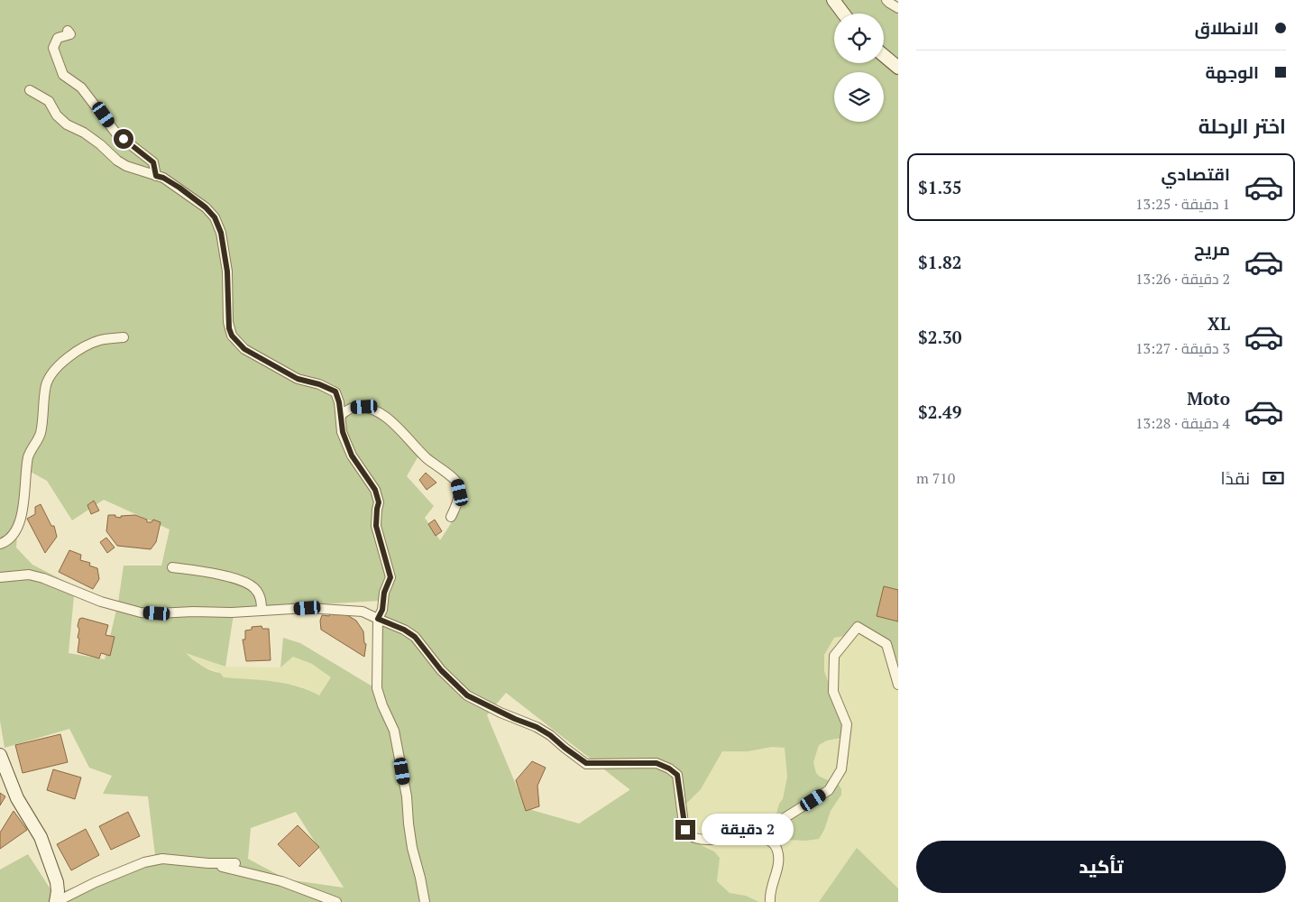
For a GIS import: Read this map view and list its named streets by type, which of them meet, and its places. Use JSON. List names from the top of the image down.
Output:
{
  "page": {
    "banner": ["الانطلاق", "الوجهة"],
    "heading": "اختر الرحلة",
    "list": [
      {
        "name": "اقتصادي",
        "note": "1 دقيقة · 13:25",
        "value": "$1.35"
      },
      {
        "name": "مريح",
        "note": "2 دقيقة · 13:26",
        "value": "$1.82"
      },
      {
        "name": "XL",
        "note": "3 دقيقة · 13:27",
        "value": "$2.30"
      },
      {
        "name": "Moto",
        "note": "4 دقيقة · 13:28",
        "value": "$2.49"
      }
    ],
    "pay": ["نقدًا", "710 m"],
    "bubble": "2 دقيقة",
    "buttons": "تأكيد"
  }
}
